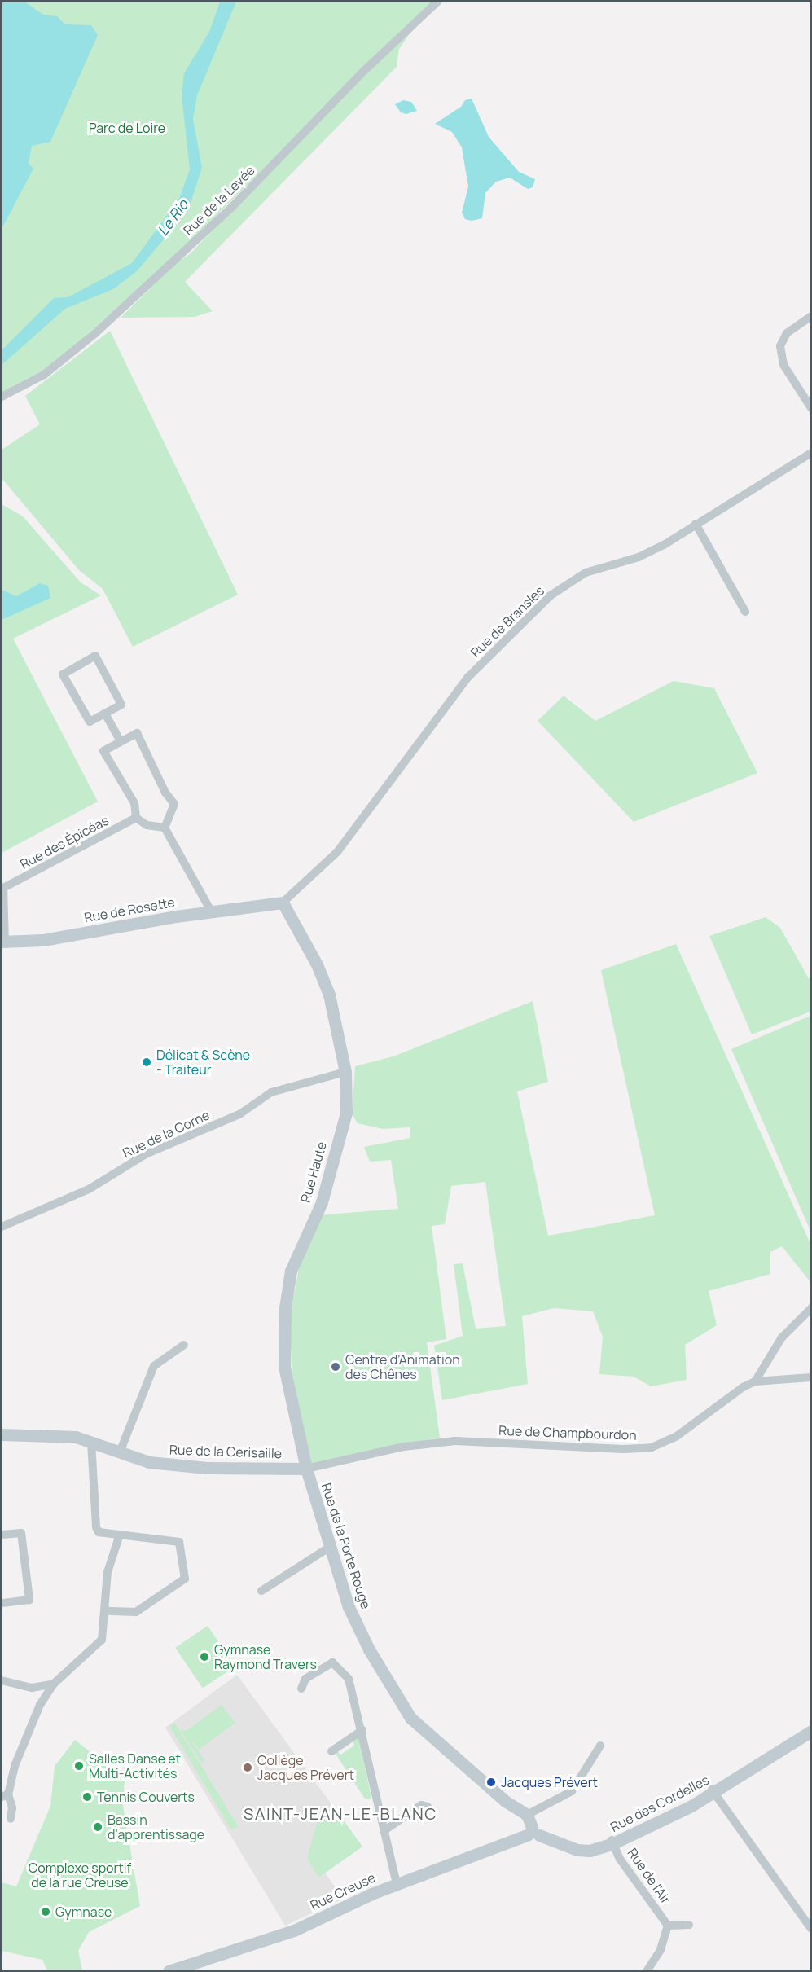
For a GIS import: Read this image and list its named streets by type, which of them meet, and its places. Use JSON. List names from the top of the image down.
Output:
{
  "streets": {
    "street": [
      "Rue de la Levée",
      "Rue de Bransles",
      "Rue des Épicéas",
      "Rue de Rosette",
      "Rue de la Corne",
      "Rue Haute",
      "Rue de Champbourdon",
      "Rue de la Cerisaille",
      "Rue de la Porte Rouge",
      "Rue des Cordelles",
      "Rue de l'Air",
      "Rue Creuse"
    ]
  },
  "crossings": [
    ["Rue de Bransles", "Rue de Rosette"],
    ["Rue de Bransles", "Rue Haute"],
    ["Rue des Épicéas", "Rue de Rosette"],
    ["Rue de Rosette", "Rue Haute"],
    ["Rue de la Corne", "Rue Haute"],
    ["Rue Haute", "Rue de Champbourdon"],
    ["Rue Haute", "Rue de la Cerisaille"],
    ["Rue Haute", "Rue de la Porte Rouge"],
    ["Rue de Champbourdon", "Rue de la Cerisaille"],
    ["Rue de Champbourdon", "Rue de la Porte Rouge"],
    ["Rue de la Cerisaille", "Rue de la Porte Rouge"],
    ["Rue de la Porte Rouge", "Rue des Cordelles"],
    ["Rue de la Porte Rouge", "Rue Creuse"],
    ["Rue des Cordelles", "Rue de l'Air"],
    ["Rue des Cordelles", "Rue Creuse"]
  ],
  "districts": ["SAINT-JEAN-LE-BLANC"],
  "water": ["Le Rio"],
  "parks": ["Parc de Loire", "Complexe sportif de la rue Creuse"],
  "places": [
    "Délicat & Scène - Traiteur",
    "Centre d’Animation des Chênes",
    "Gymnase Raymond Travers",
    "Salles Danse et Multi-Activités",
    "Collège Jacques Prévert",
    "Jacques Prévert",
    "Tennis Couverts",
    "Bassin d'apprentissage",
    "Gymnase"
  ]
}
